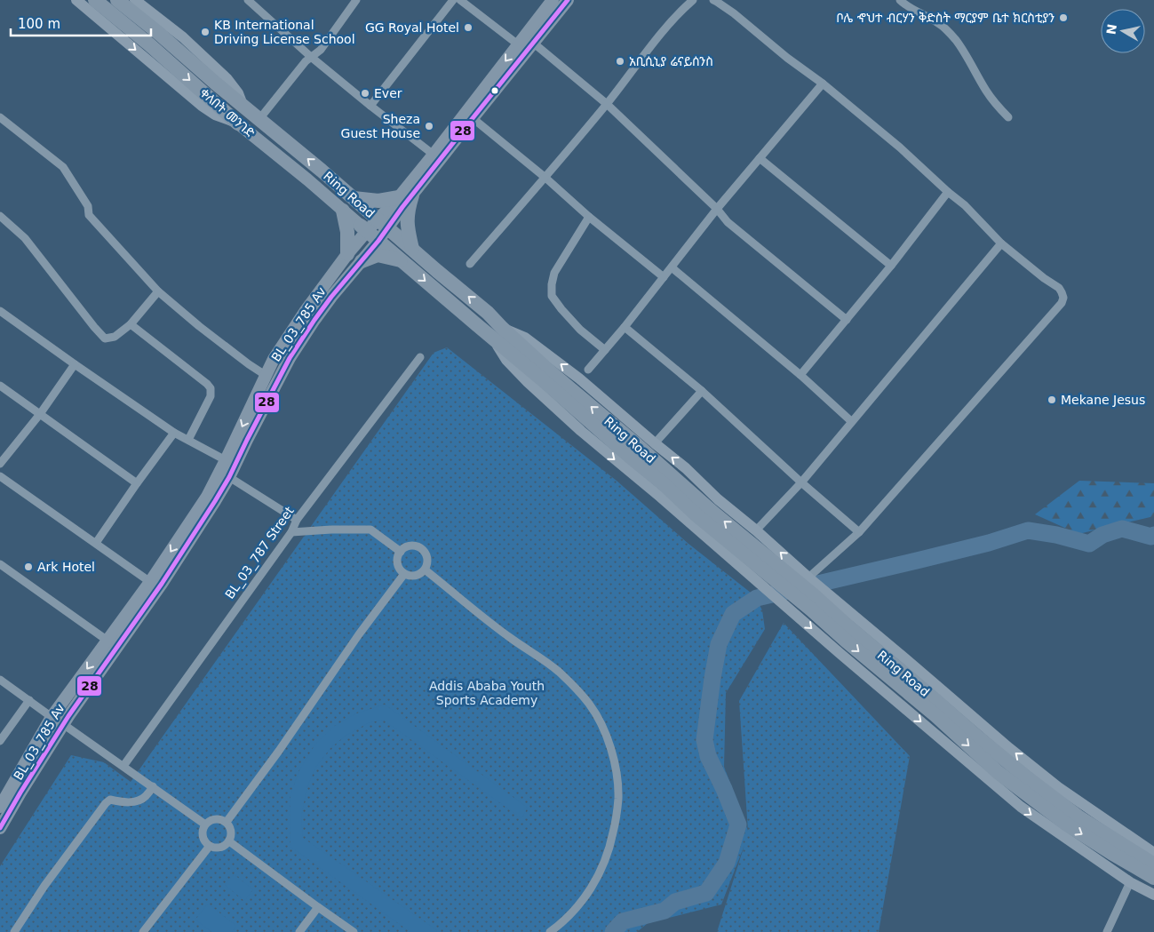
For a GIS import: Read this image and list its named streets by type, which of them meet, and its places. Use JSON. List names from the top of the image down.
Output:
{
  "streets": {
    "highway": ["ቀለበት መንገድ", "Ring Road"],
    "main road": ["BL_03_785 Av"],
    "street": ["BL_03_787 Street"]
  },
  "crossings": [
    ["ቀለበት መንገድ", "Ring Road"],
    ["ቀለበት መንገድ", "BL_03_785 Av"],
    ["Ring Road", "BL_03_785 Av"]
  ],
  "one_way": ["ቀለበት መንገድ"],
  "parks": ["Addis Ababa Youth Sports Academy"],
  "places": [
    "ቦሌ ኆህተ ብርሃን ቅድስት ማርያም ቤተ ክርስቲያን",
    "GG Royal Hotel",
    "KB International Driving License School",
    "አቢሲኒያ ሬናይሰንስ",
    "Ever",
    "Sheza Guest House",
    "Mekane Jesus",
    "Ark Hotel"
  ],
  "lines": ["transit line 28"],
  "scale_bar": "100 m",
  "north": "left"
}
